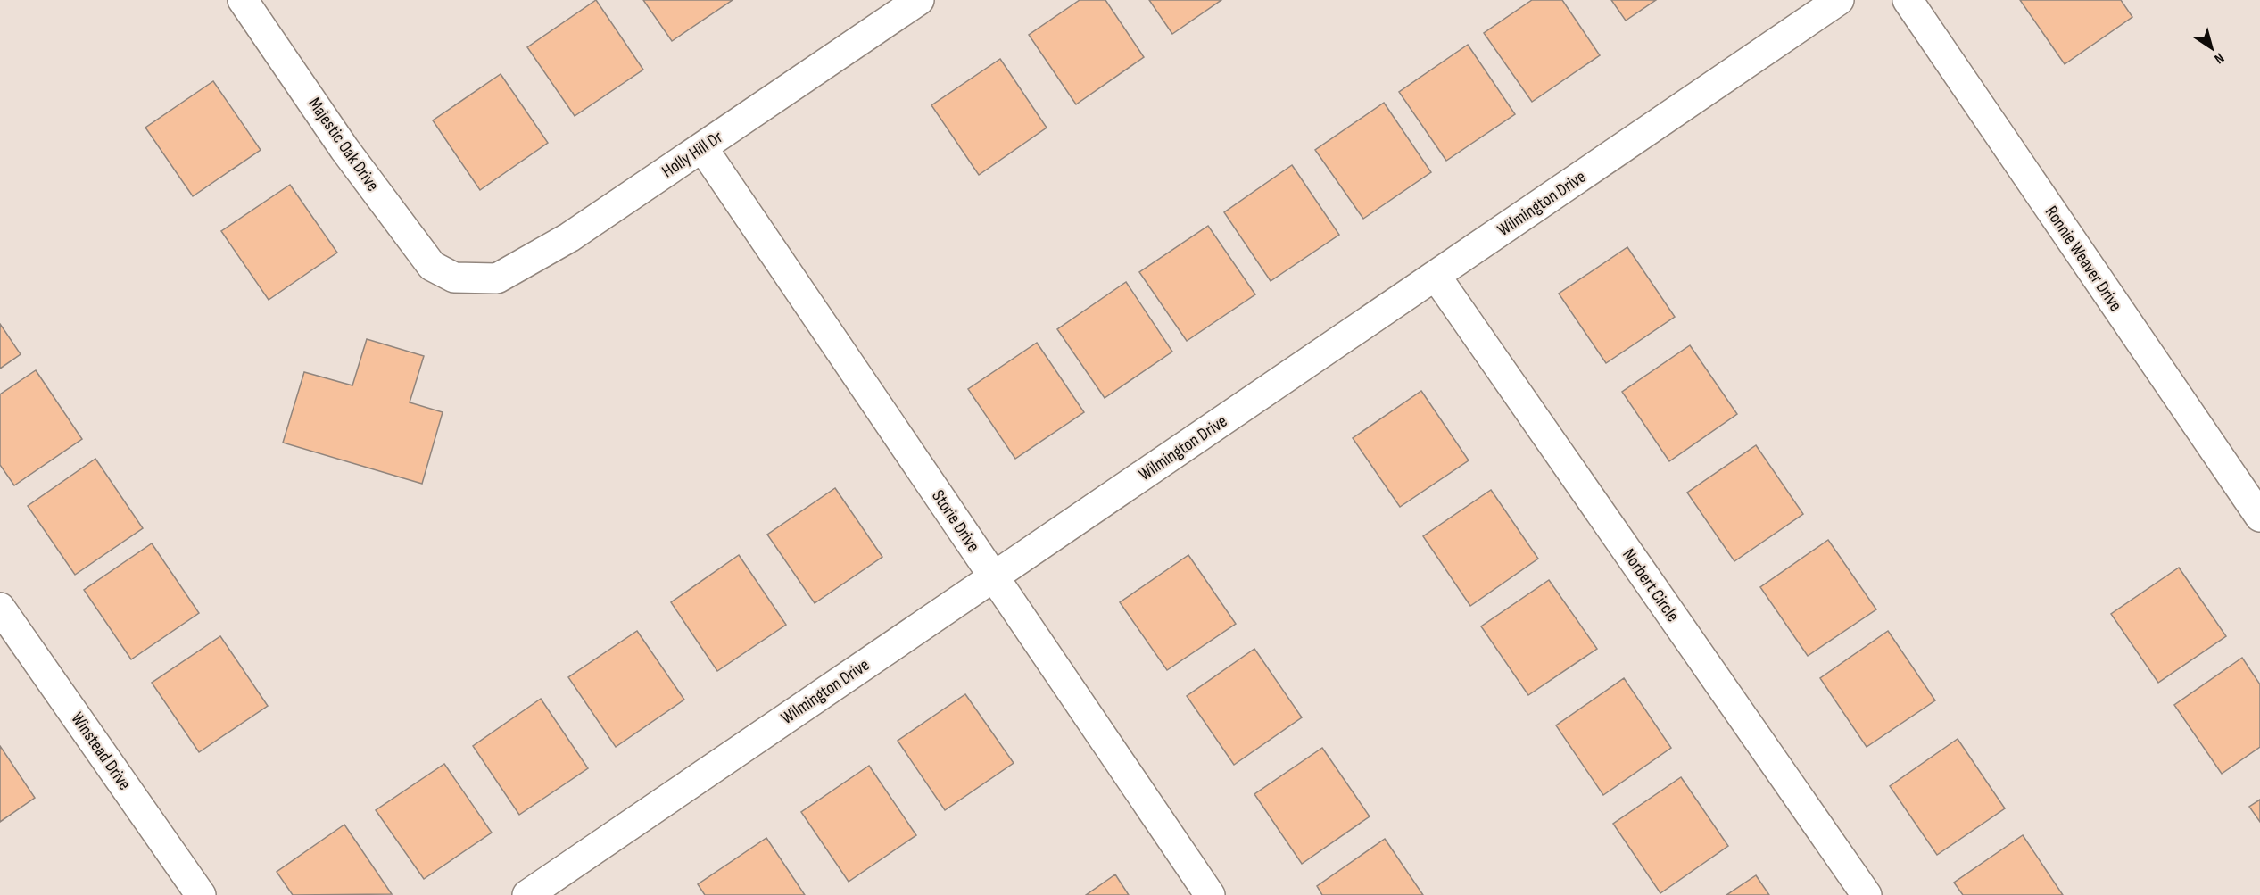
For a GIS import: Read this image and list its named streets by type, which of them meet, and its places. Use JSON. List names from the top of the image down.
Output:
{
  "streets": {
    "street": [
      "Majestic Oak Drive",
      "Holly Hill Dr",
      "Wilmington Drive",
      "Ronnie Weaver Drive",
      "Storie Drive",
      "Norbert Circle",
      "Winstead Drive"
    ]
  },
  "crossings": [
    ["Majestic Oak Drive", "Holly Hill Dr"],
    ["Holly Hill Dr", "Storie Drive"],
    ["Wilmington Drive", "Storie Drive"],
    ["Wilmington Drive", "Norbert Circle"]
  ],
  "north": "bottom right"
}
